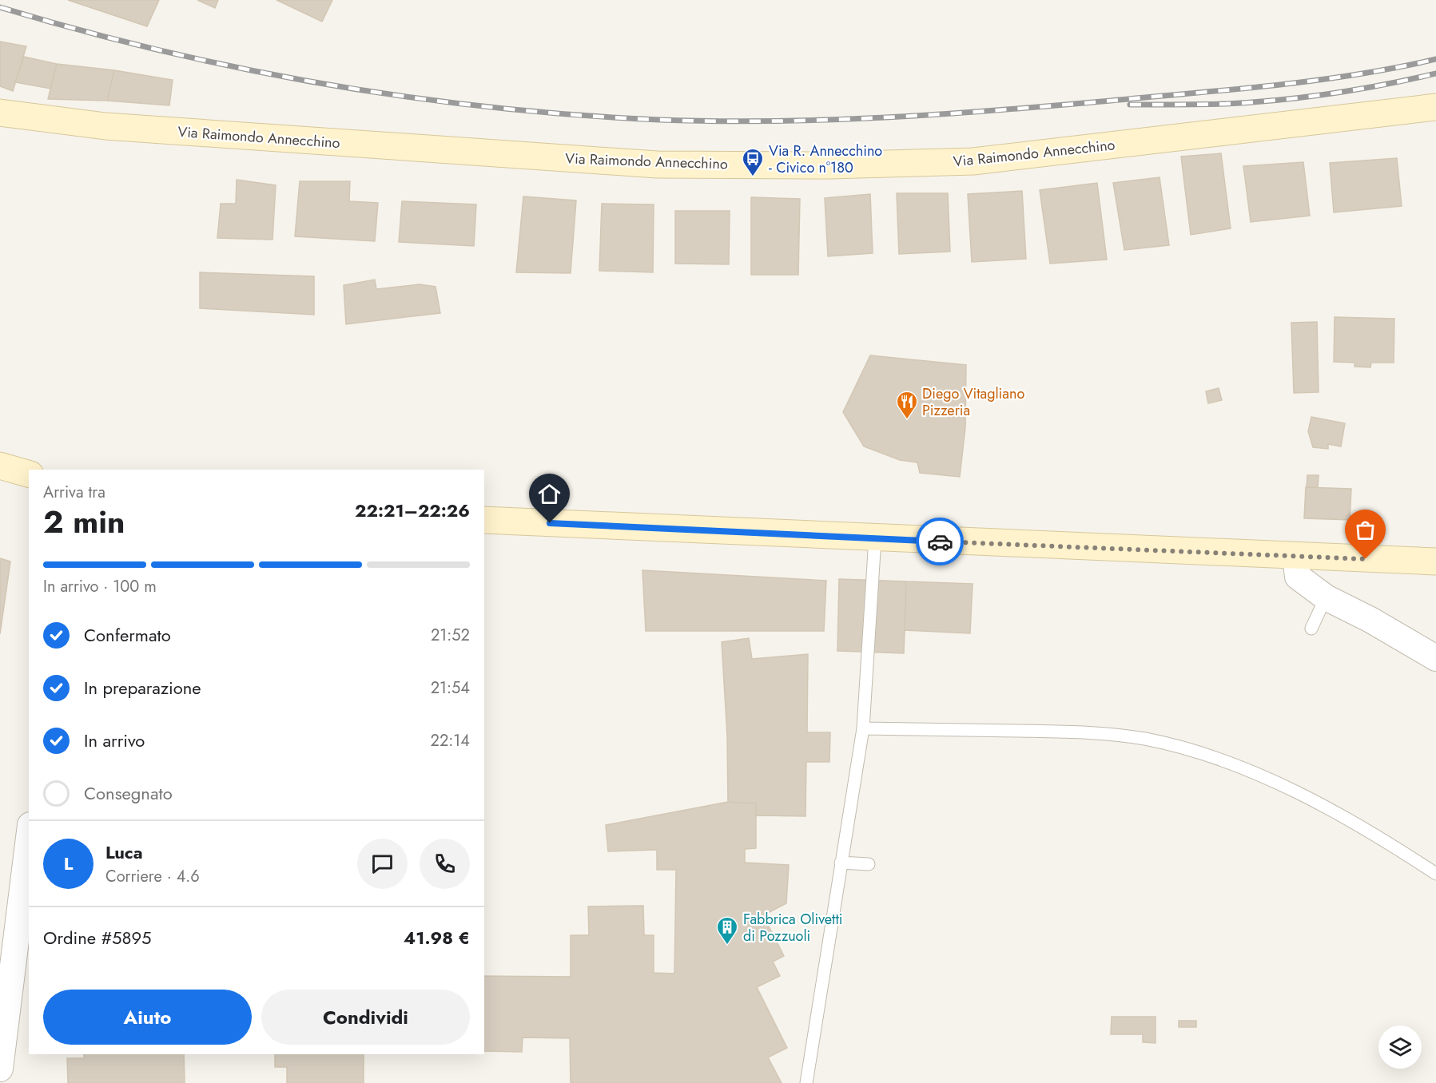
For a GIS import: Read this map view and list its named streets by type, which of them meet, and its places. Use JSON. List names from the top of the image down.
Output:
{
  "streets": {
    "street": ["Via Raimondo Annecchino"]
  },
  "places": {
    "bus stop": ["Via R. Annecchino - Civico n°180"],
    "restaurant": ["Diego Vitagliano Pizzeria"],
    "building": ["Fabbrica Olivetti di Pozzuoli"]
  },
  "page": {
    "heading": ["2 min", "Arriva tra", "22:21–22:26"],
    "panel": [
      "Luca",
      "Corriere · 4.6",
      "Ordine #5895",
      "41.98 €"
    ],
    "bar": "In arrivo · 100 m",
    "list": [
      ["Confermato", "21:52"],
      ["In preparazione", "21:54"],
      ["In arrivo", "22:14"],
      "Consegnato"
    ],
    "round": "L",
    "buttons": ["Aiuto", "Condividi"]
  }
}
